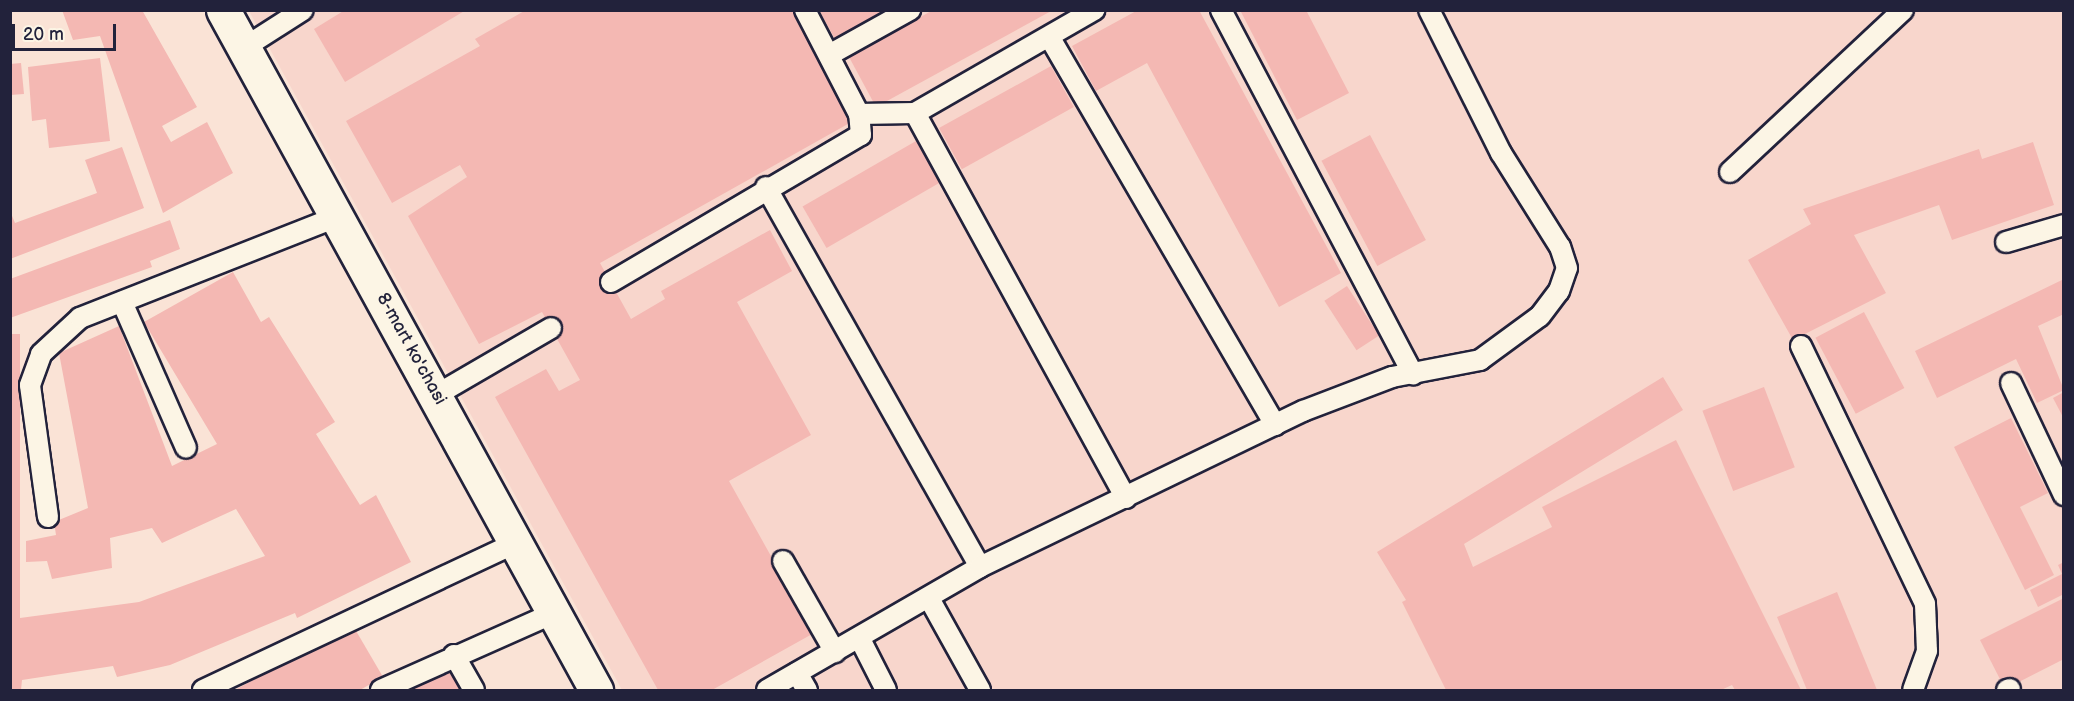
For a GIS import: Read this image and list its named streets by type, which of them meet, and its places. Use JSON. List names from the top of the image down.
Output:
{
  "streets": {
    "street": ["8-mart ko'chasi"]
  },
  "scale_bar": "20 m"
}
